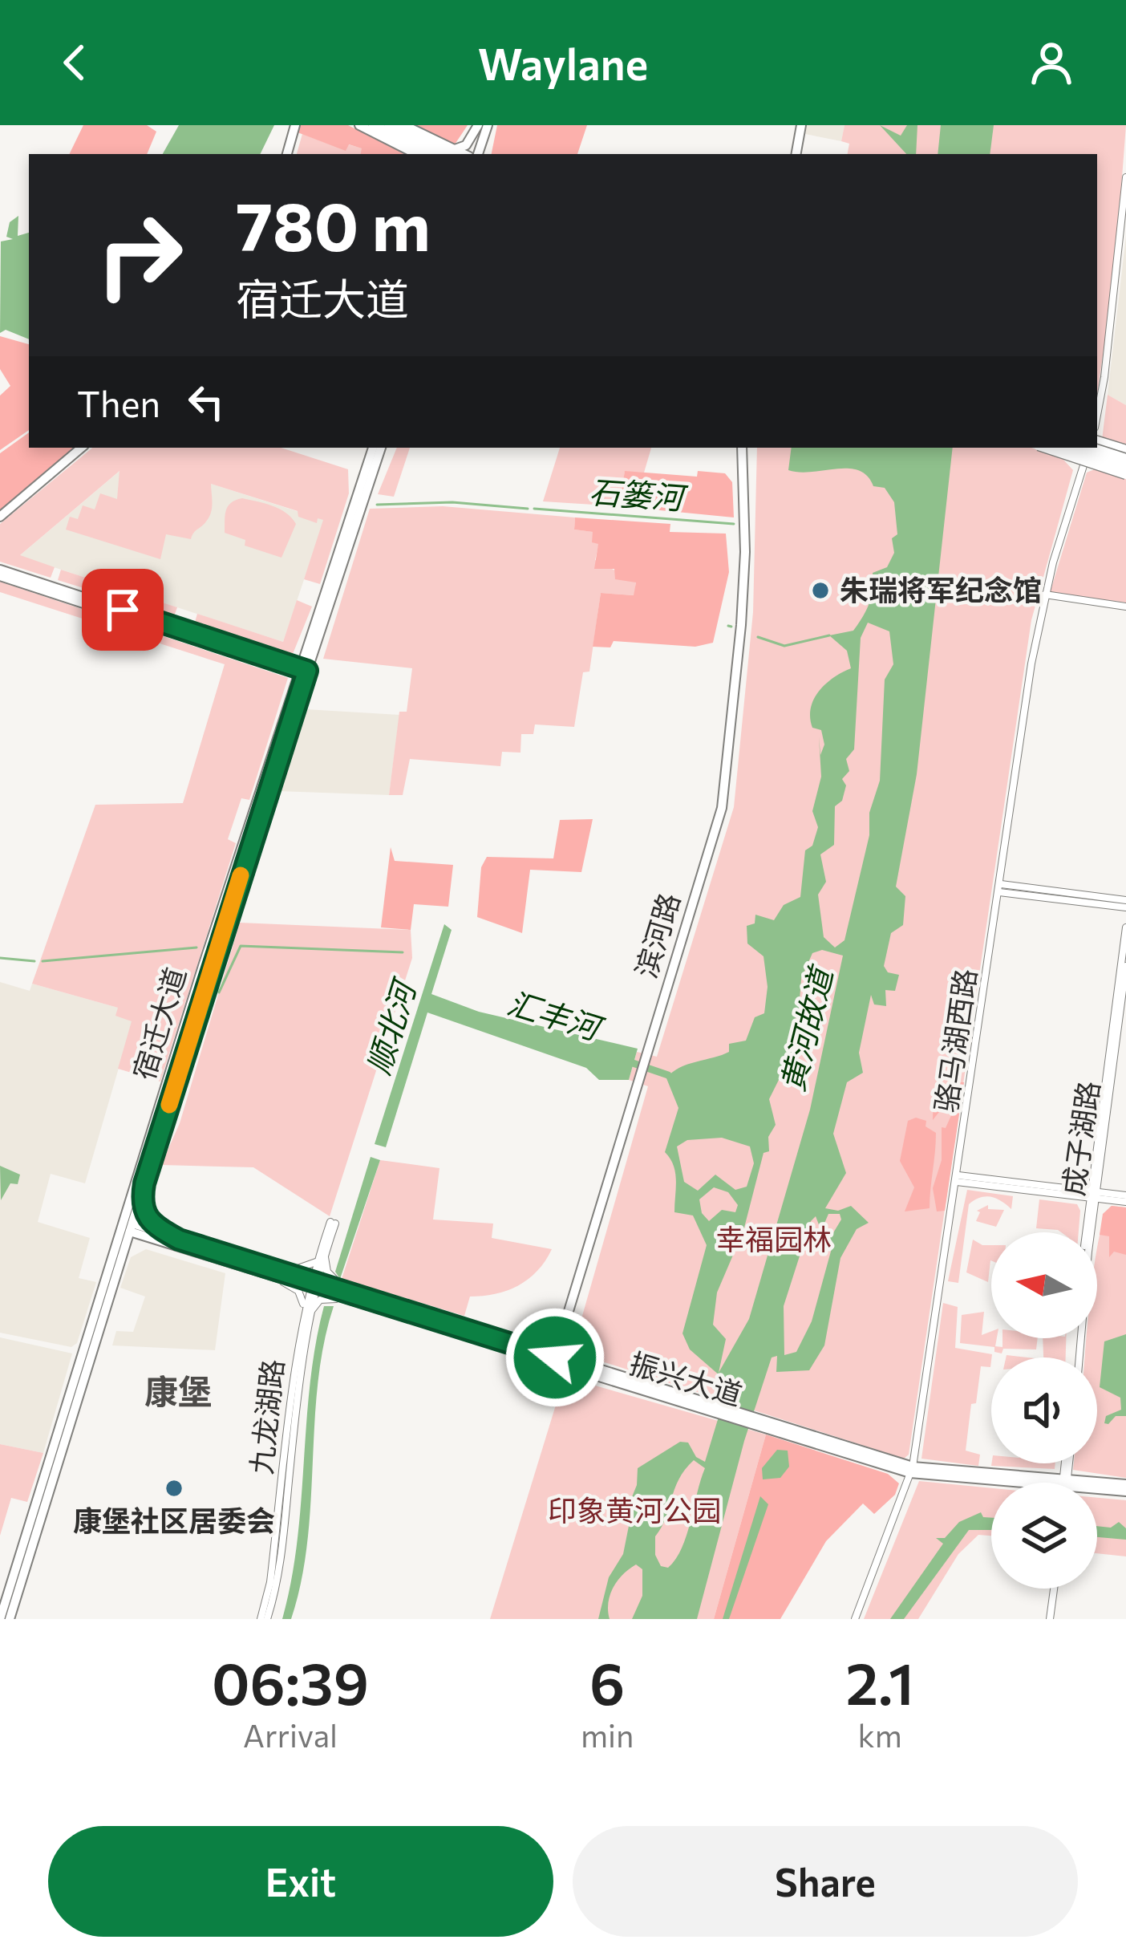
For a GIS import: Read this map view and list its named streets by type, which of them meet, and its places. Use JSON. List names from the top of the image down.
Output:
{
  "streets": {
    "main road": ["滨河路", "宿迁大道", "振兴大道"],
    "street": ["骆马湖西路", "成子湖路", "九龙湖路"]
  },
  "crossings": [
    ["滨河路", "振兴大道"],
    ["宿迁大道", "振兴大道"],
    ["骆马湖西路", "振兴大道"],
    ["振兴大道", "九龙湖路"]
  ],
  "districts": ["康堡"],
  "water": [
    "石篓河",
    "汇丰河",
    "顺北河",
    "黄河故道"
  ],
  "parks": ["幸福园林", "印象黄河公园"],
  "places": ["朱瑞将军纪念馆", "康堡社区居委会"],
  "north": "left",
  "page": {
    "header": "Waylane",
    "turn": ["780 m", "宿迁大道"],
    "then": "Then",
    "eta": [
      "06:39",
      "Arrival",
      "6",
      "min",
      "2.1",
      "km"
    ],
    "buttons": ["Exit", "Share"]
  }
}
